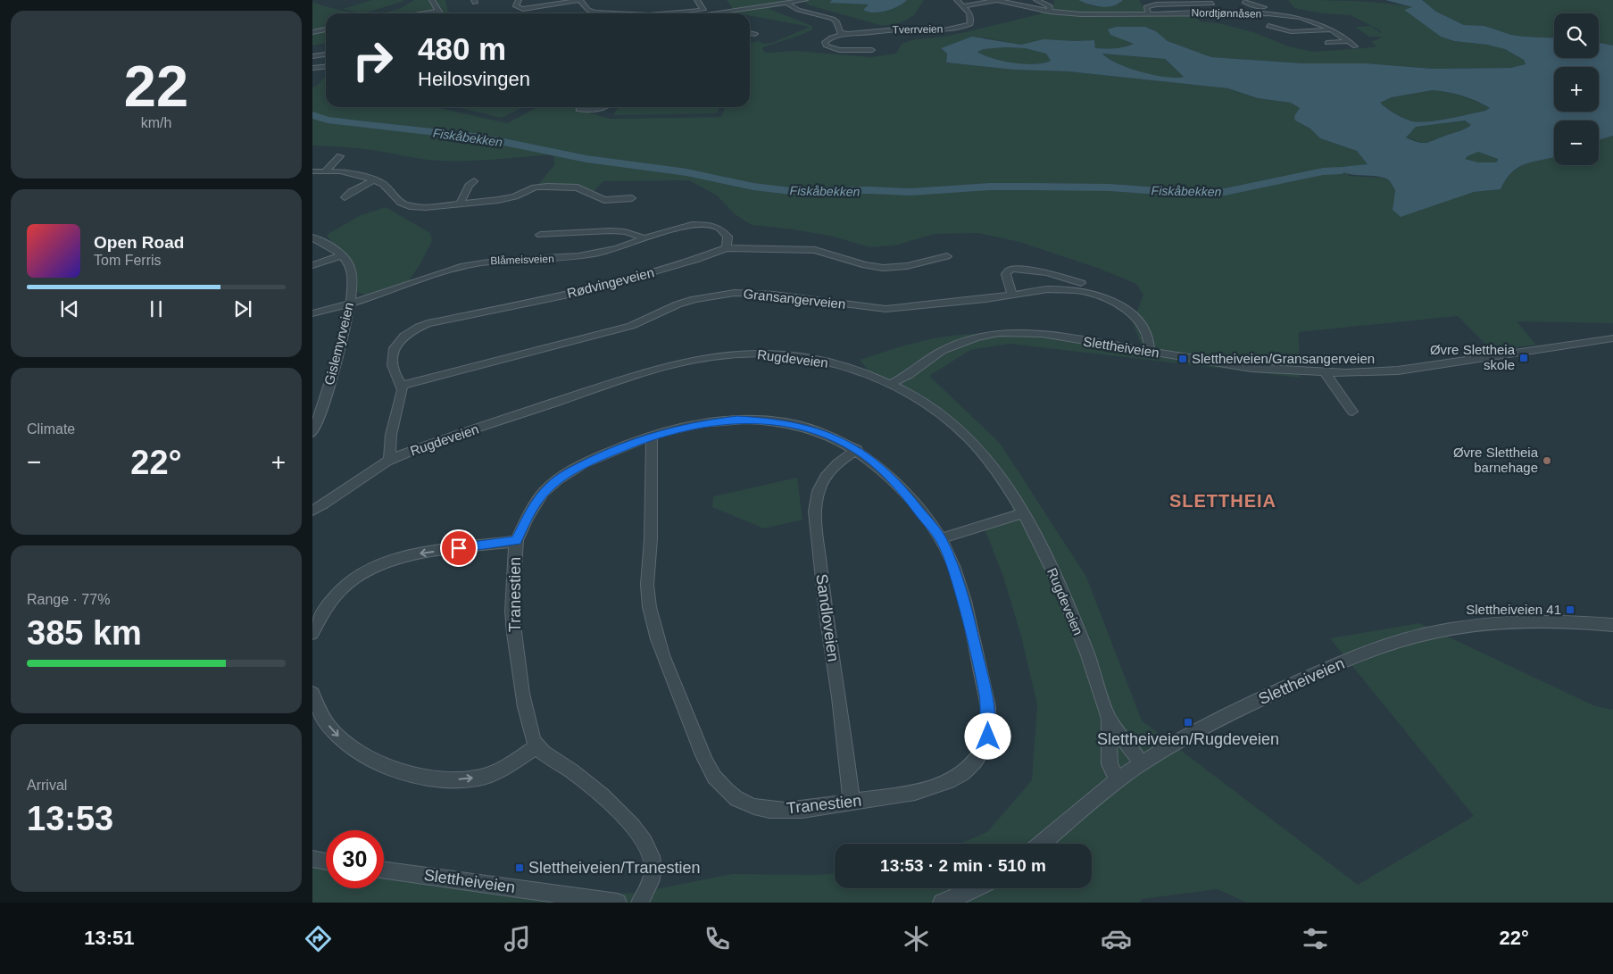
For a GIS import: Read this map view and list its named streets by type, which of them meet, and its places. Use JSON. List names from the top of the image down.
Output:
{
  "streets": {
    "street": [
      "Nordtjønnåsen",
      "Tverrveien",
      "Blåmeisveien",
      "Rødvingeveien",
      "Gransangerveien",
      "Gislemyrveien",
      "Slettheiveien",
      "Rugdeveien",
      "Tranestien",
      "Sandloveien"
    ]
  },
  "crossings": [
    ["Blåmeisveien", "Rødvingeveien"],
    ["Blåmeisveien", "Gislemyrveien"],
    ["Rødvingeveien", "Gransangerveien"],
    ["Gransangerveien", "Slettheiveien"],
    ["Slettheiveien", "Rugdeveien"],
    ["Tranestien", "Sandloveien"]
  ],
  "districts": ["SLETTHEIA"],
  "water": ["Fiskåbekken"],
  "places": {
    "transit": [
      "Øvre Slettheia skole",
      "Slettheiveien/Gransangerveien",
      "Slettheiveien 41",
      "Slettheiveien/Rugdeveien",
      "Slettheiveien/Tranestien"
    ],
    "other": ["Øvre Slettheia barnehage"]
  },
  "page": {
    "tile": [
      ["22", "km/h"],
      "Climate",
      ["Range · 77%", "385 km"],
      ["Arrival", "13:53"]
    ],
    "map_buttons": ["+", "−"],
    "turn": ["480 m", "Heilosvingen"],
    "song": ["Open Road", "Tom Ferris"],
    "heat": ["−", "22°", "+"],
    "limit": "30",
    "trip": "13:53 · 2 min · 510 m",
    "tabs": ["13:51", "22°"]
  }
}
